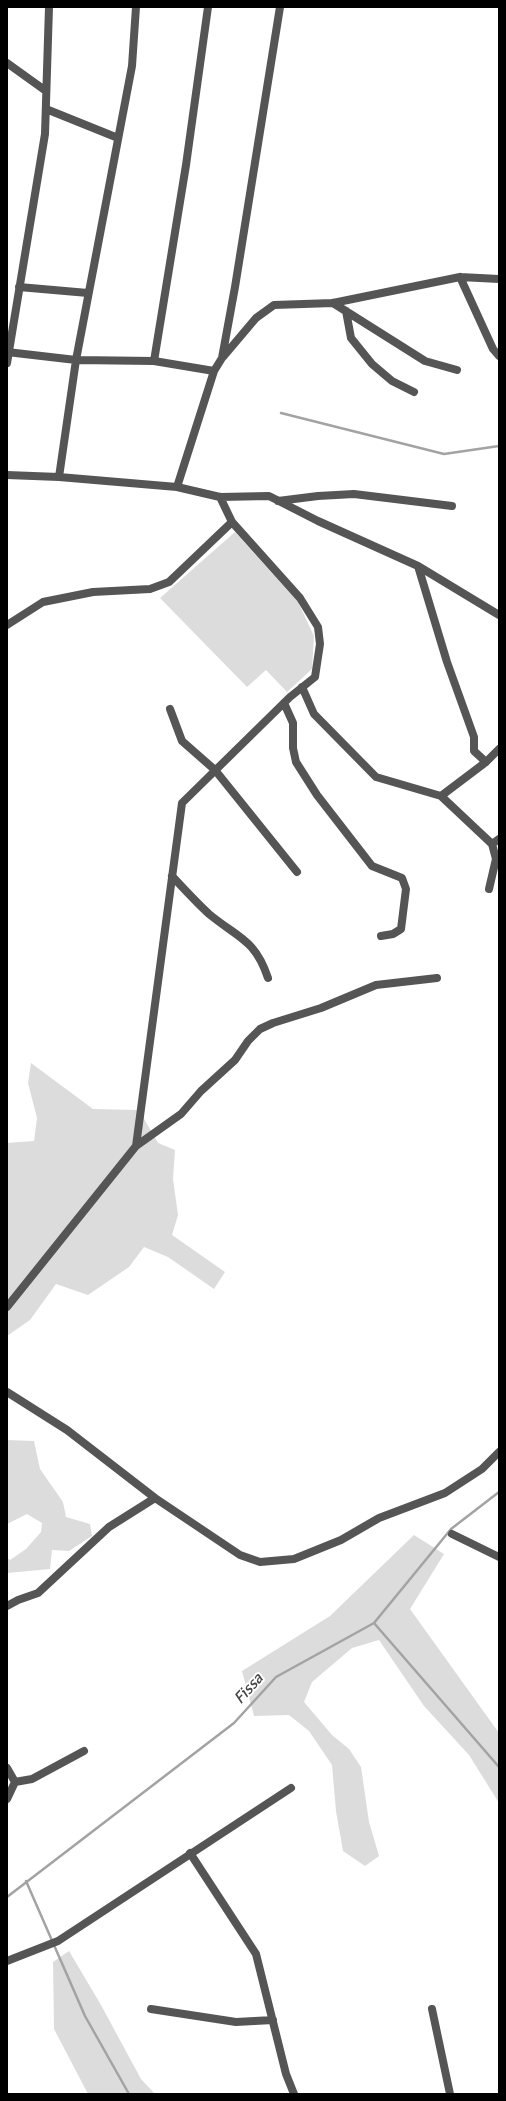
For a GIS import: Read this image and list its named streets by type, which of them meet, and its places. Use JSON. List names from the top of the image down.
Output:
{
  "water": ["Fissa"]
}
